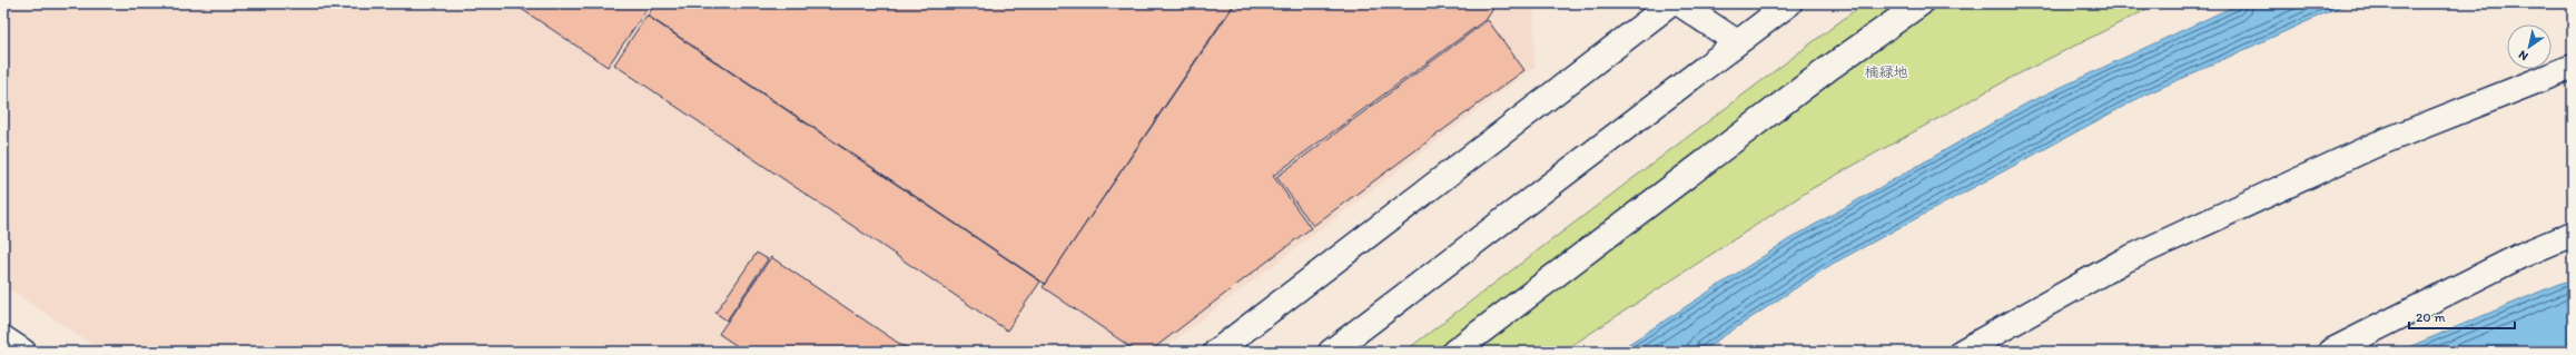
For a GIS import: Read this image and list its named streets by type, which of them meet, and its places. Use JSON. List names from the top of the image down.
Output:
{
  "parks": ["楠緑地"],
  "scale_bar": "20 m",
  "north": "bottom left"
}
